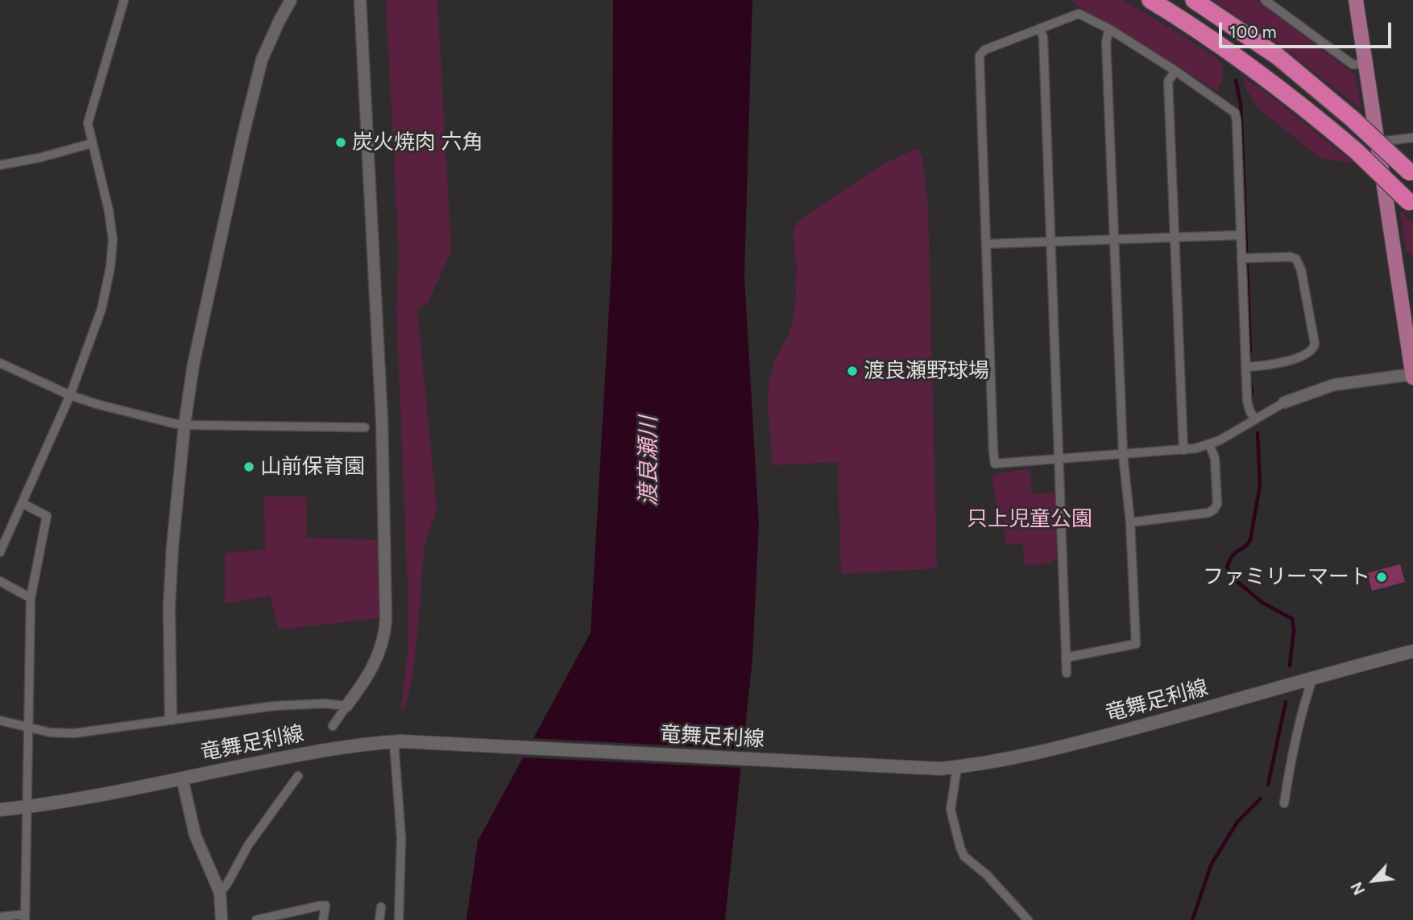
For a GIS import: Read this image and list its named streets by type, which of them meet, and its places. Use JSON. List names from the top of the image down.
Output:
{
  "streets": {
    "main road": ["竜舞足利線"]
  },
  "water": ["渡良瀬川"],
  "parks": ["只上児童公園"],
  "places": [
    "炭火焼肉 六角",
    "渡良瀬野球場",
    "山前保育園",
    "ファミリーマート"
  ],
  "scale_bar": "100 m",
  "north": "bottom left"
}
